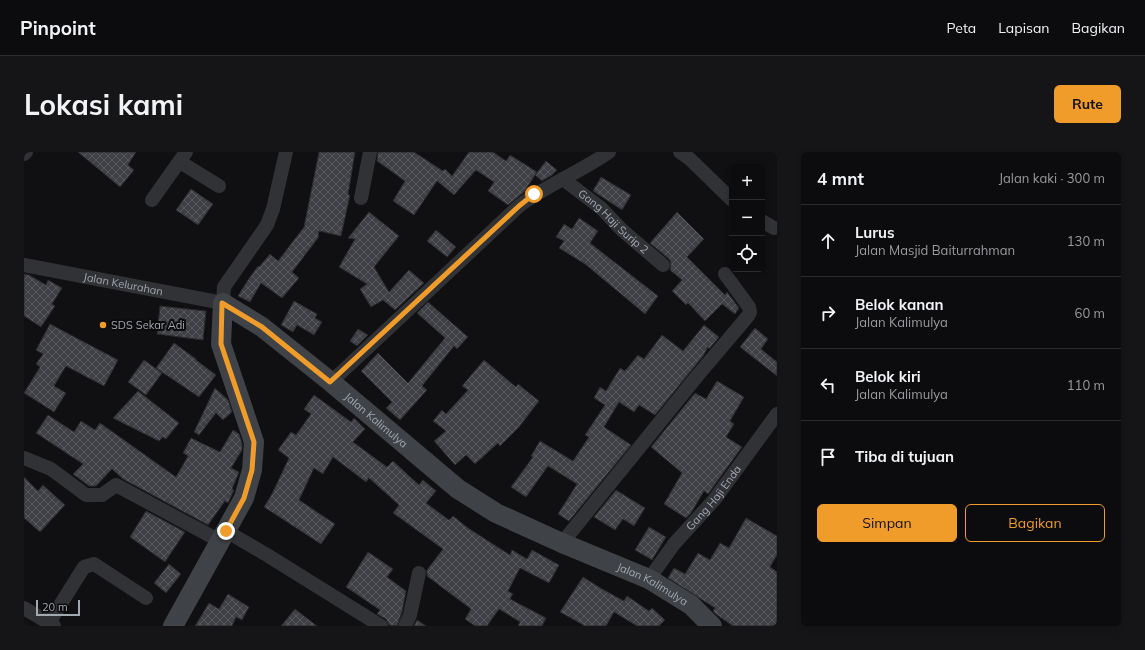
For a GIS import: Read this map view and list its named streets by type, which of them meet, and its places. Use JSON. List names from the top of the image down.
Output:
{
  "streets": {
    "street": [
      "Gang Haji Surip 2",
      "Jalan Kelurahan",
      "Jalan Kalimulya",
      "Gang Haji Enda"
    ]
  },
  "crossings": [
    ["Jalan Kelurahan", "Jalan Kalimulya"],
    ["Jalan Kalimulya", "Gang Haji Enda"]
  ],
  "places": ["SDS Sekar Adi"],
  "scale_bar": "20 m",
  "page": {
    "header": "Pinpoint",
    "nav": ["Peta", "Lapisan", "Bagikan"],
    "buttons": [
      "Rute",
      ["Simpan", "Bagikan"]
    ],
    "title": "Lokasi kami",
    "heading": ["4 mnt", "Jalan kaki · 300 m"],
    "map_buttons": ["+", "−"],
    "list": [
      ["Lurus", "Jalan Masjid Baiturrahman", "130 m"],
      ["Belok kanan", "Jalan Kalimulya", "60 m"],
      ["Belok kiri", "Jalan Kalimulya", "110 m"],
      "Tiba di tujuan"
    ],
    "scale": "20 m"
  }
}
